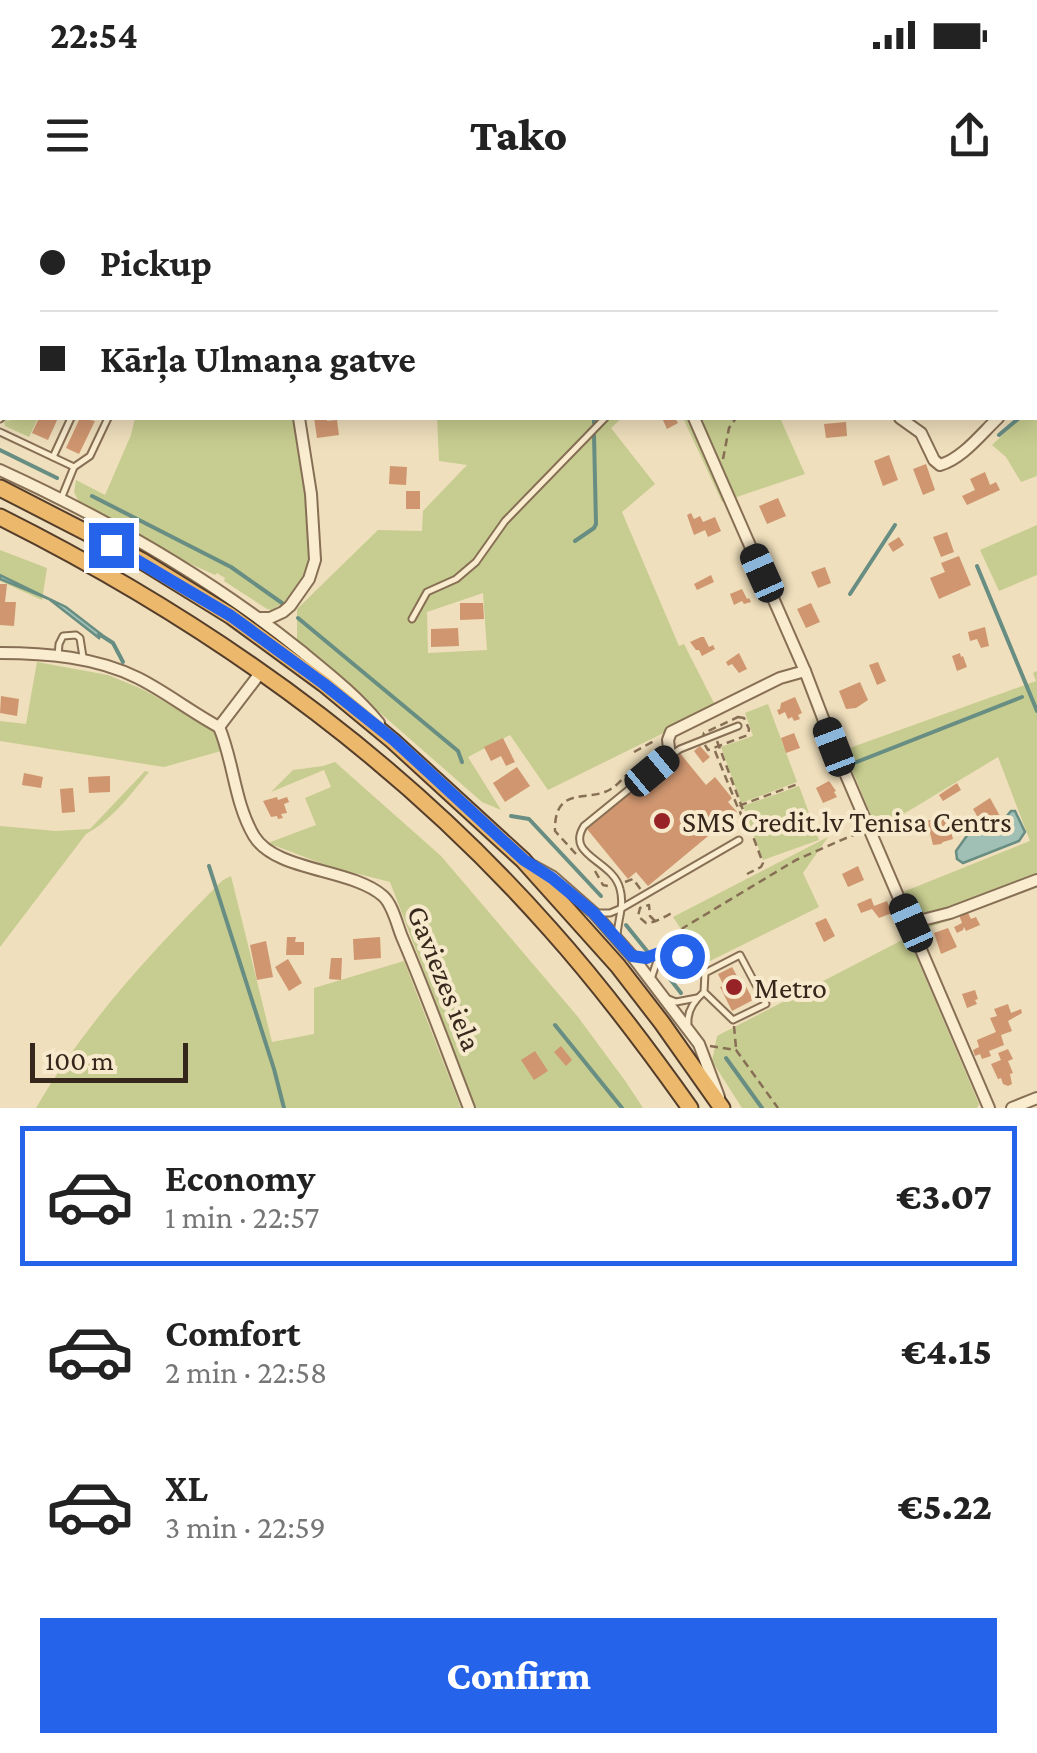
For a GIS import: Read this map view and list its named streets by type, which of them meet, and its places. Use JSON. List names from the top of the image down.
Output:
{
  "streets": {
    "street": ["Gaviezes iela"]
  },
  "places": ["SMS Credit.lv Tenisa Centrs", "Metro"],
  "scale_bar": "100 m",
  "page": {
    "status": "22:54",
    "header": "Tako",
    "banner": ["Pickup", "Kārļa Ulmaņa gatve"],
    "scale": "100 m",
    "list": [
      {
        "name": "Economy",
        "note": "1 min · 22:57",
        "value": "€3.07"
      },
      {
        "name": "Comfort",
        "note": "2 min · 22:58",
        "value": "€4.15"
      },
      {
        "name": "XL",
        "note": "3 min · 22:59",
        "value": "€5.22"
      }
    ],
    "buttons": "Confirm"
  }
}
